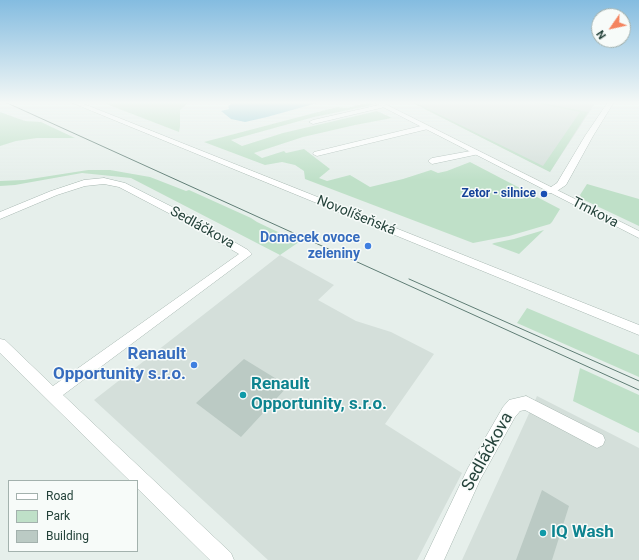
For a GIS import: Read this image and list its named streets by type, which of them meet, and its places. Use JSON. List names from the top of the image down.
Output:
{
  "streets": {
    "street": ["Trnkova", "Novolíšeňská", "Sedláčkova"]
  },
  "places": [
    "Zetor - silnice",
    "Domecek ovoce zeleniny",
    "Renault Opportunity s.r.o.",
    "Renault Opportunity, s.r.o.",
    "IQ Wash"
  ],
  "legend": ["Road", "Park", "Building"],
  "north": "bottom left"
}
